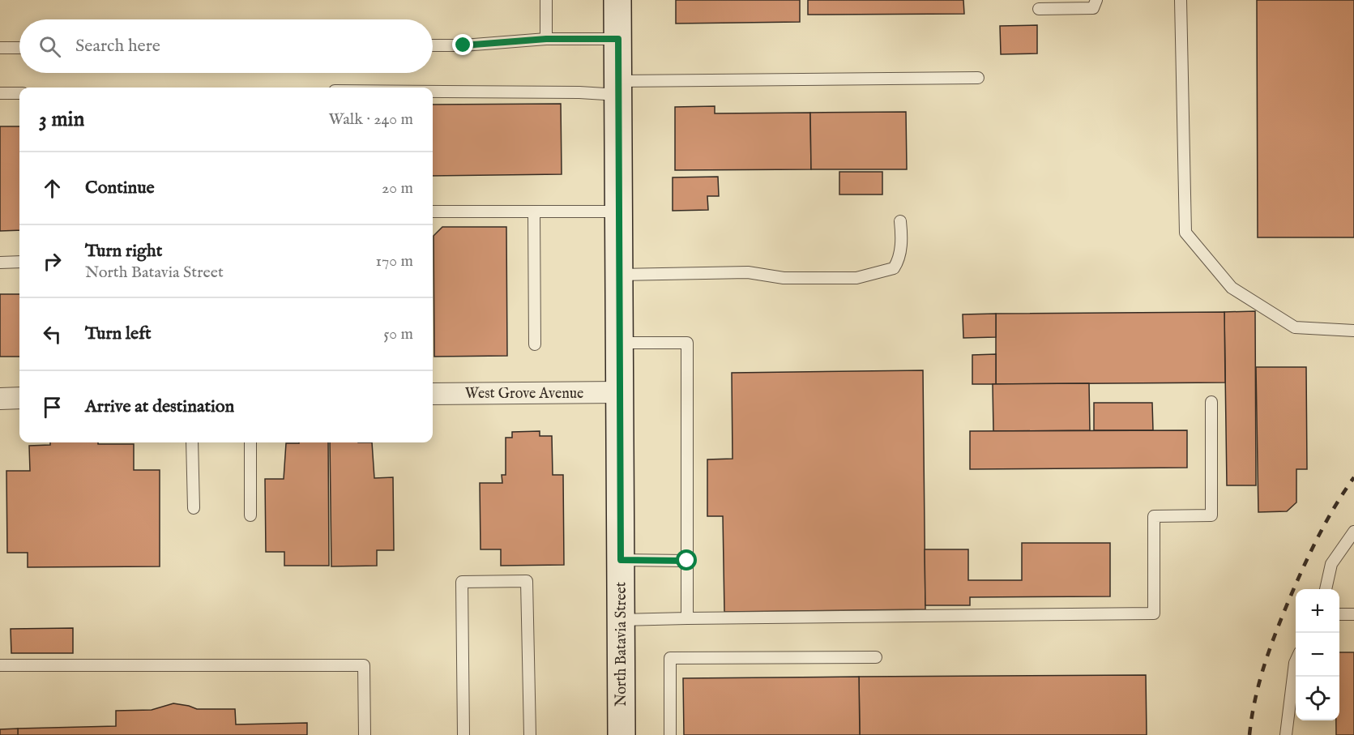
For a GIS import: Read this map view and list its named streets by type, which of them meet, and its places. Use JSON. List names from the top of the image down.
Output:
{
  "streets": {
    "main road": ["North Batavia Street"],
    "street": ["West Grove Avenue"]
  },
  "crossings": [
    ["West Grove Avenue", "North Batavia Street"]
  ],
  "page": {
    "search": "Search here",
    "heading": ["3 min", "Walk · 240 m"],
    "list": [
      ["Continue", "20 m"],
      ["Turn right", "North Batavia Street", "170 m"],
      ["Turn left", "50 m"],
      "Arrive at destination"
    ],
    "map_buttons": ["+", "−"]
  }
}
